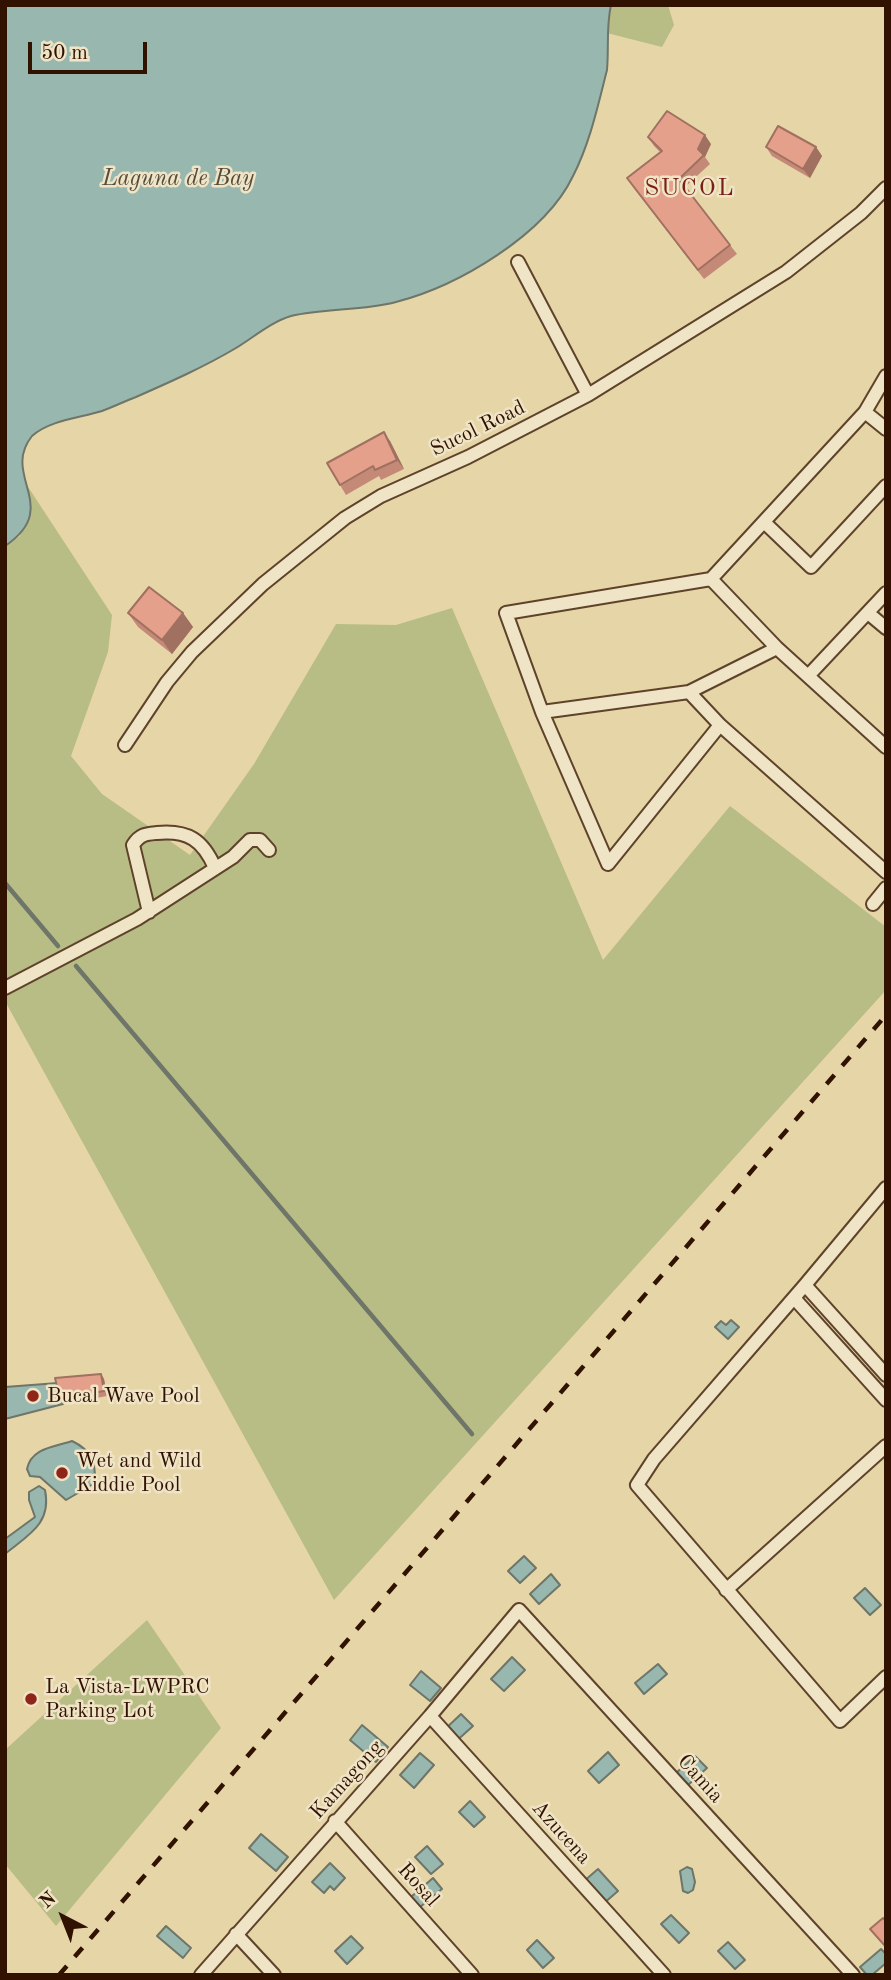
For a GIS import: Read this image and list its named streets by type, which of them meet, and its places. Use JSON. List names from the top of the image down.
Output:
{
  "streets": {
    "street": [
      "Sucol Road",
      "Camia",
      "Kamagong",
      "Azucena",
      "Rosal"
    ]
  },
  "crossings": [
    ["Camia", "Kamagong"],
    ["Kamagong", "Azucena"],
    ["Kamagong", "Rosal"]
  ],
  "districts": ["SUCOL"],
  "water": ["Laguna de Bay"],
  "places": ["Bucal Wave Pool", "Wet and Wild Kiddie Pool", "La Vista-LWPRC Parking Lot"],
  "scale_bar": "50 m",
  "north": "top left"
}
